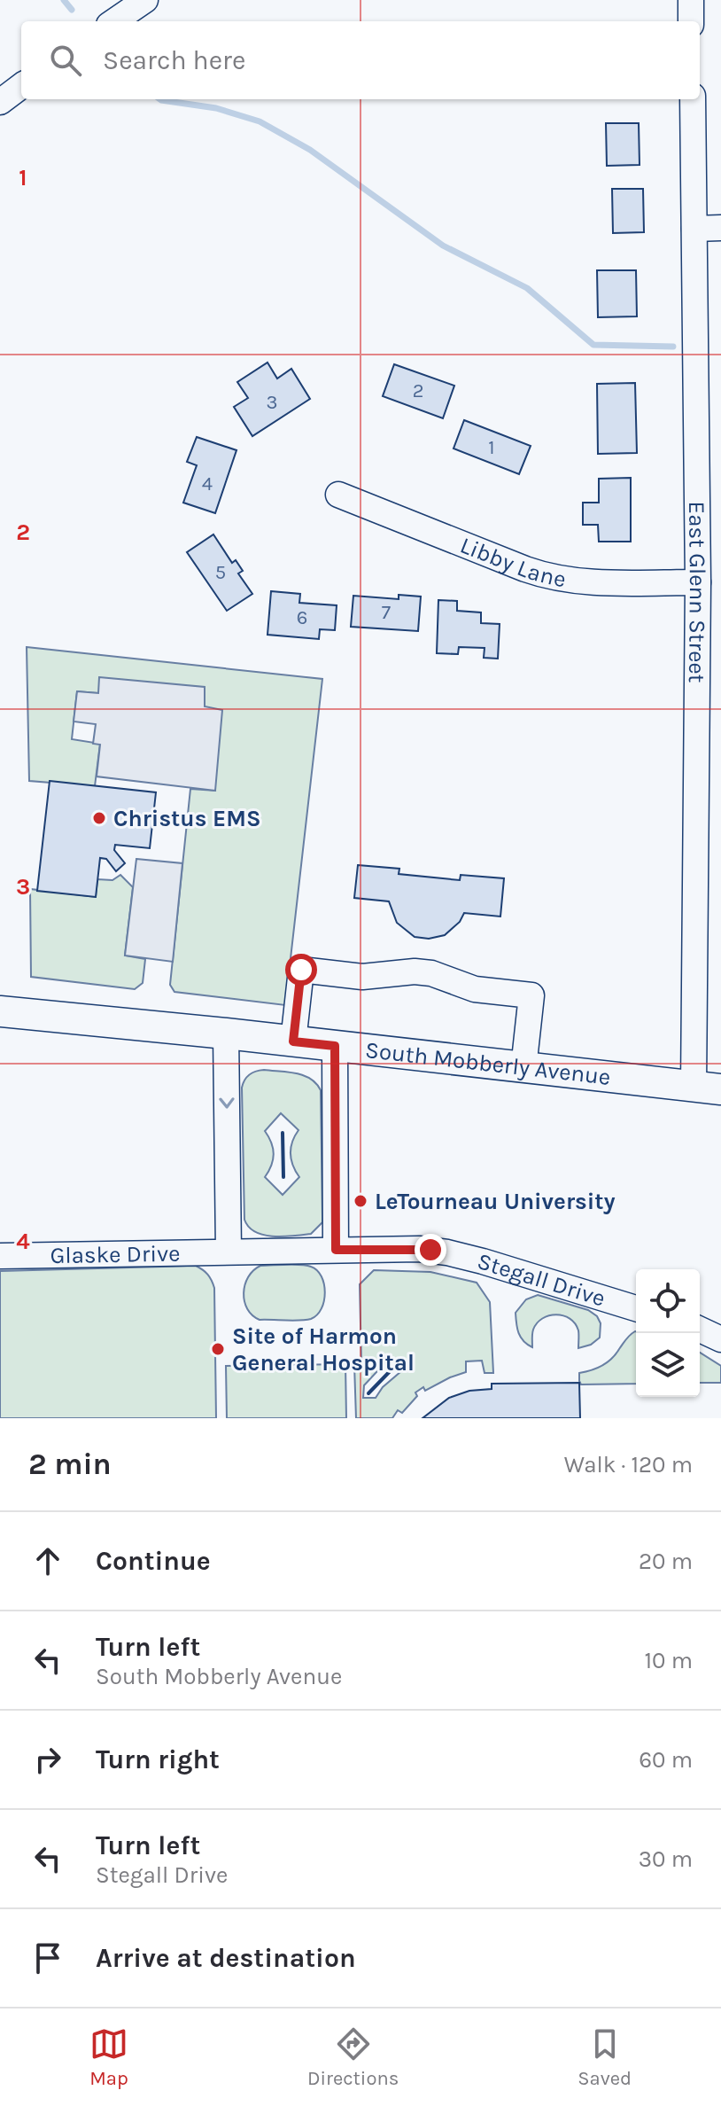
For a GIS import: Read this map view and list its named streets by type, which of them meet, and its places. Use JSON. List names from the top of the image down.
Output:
{
  "streets": {
    "main road": ["South Mobberly Avenue"],
    "street": [
      "Libby Lane",
      "East Glenn Street",
      "Glaske Drive",
      "Stegall Drive"
    ]
  },
  "crossings": [
    ["Libby Lane", "East Glenn Street"],
    ["East Glenn Street", "South Mobberly Avenue"],
    ["Glaske Drive", "Stegall Drive"]
  ],
  "places": ["Christus EMS", "LeTourneau University", "Site of Harmon General Hospital"],
  "house_numbers": [
    "2",
    "3",
    "1",
    "4",
    "5",
    "7",
    "6"
  ],
  "page": {
    "search": "Search here",
    "heading": ["2 min", "Walk · 120 m"],
    "list": [
      ["Continue", "20 m"],
      ["Turn left", "South Mobberly Avenue", "10 m"],
      ["Turn right", "60 m"],
      ["Turn left", "Stegall Drive", "30 m"],
      "Arrive at destination"
    ],
    "nav": ["Map", "Directions", "Saved"]
  },
  "grid": {
    "rows": [
      "1",
      "2",
      "3",
      "4"
    ]
  }
}
